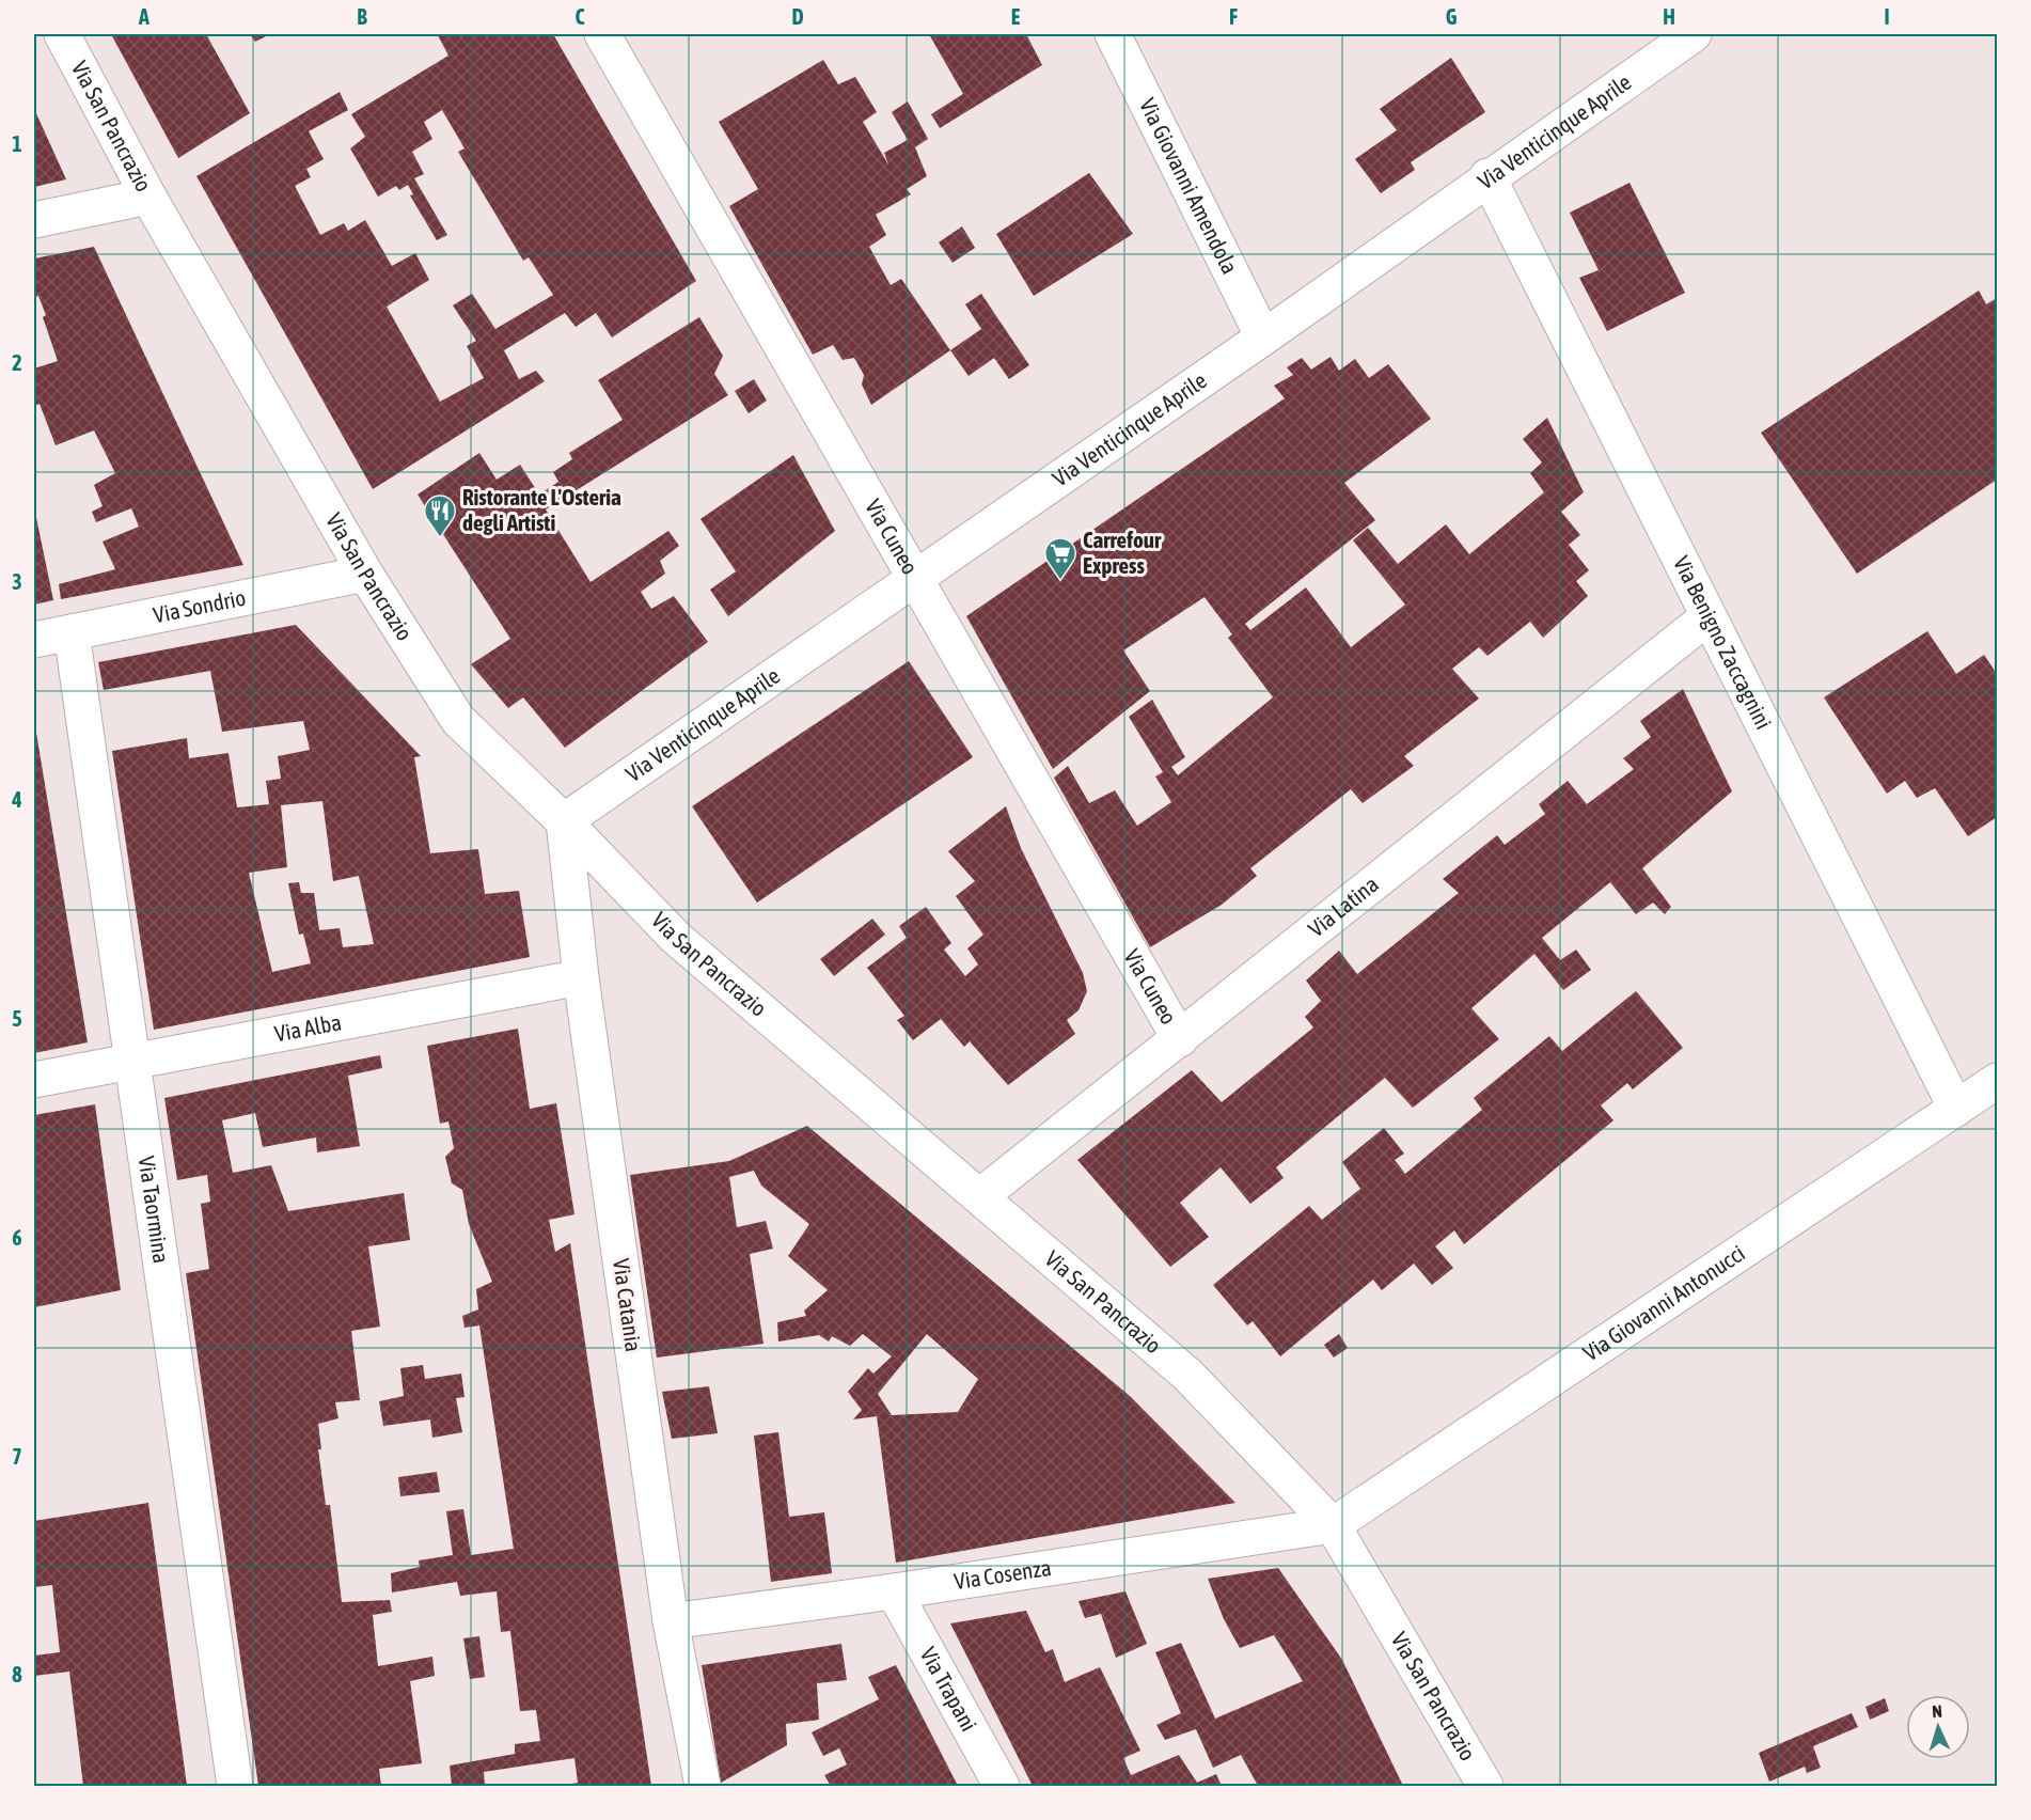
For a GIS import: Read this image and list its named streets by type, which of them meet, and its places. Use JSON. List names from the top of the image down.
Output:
{
  "streets": {
    "street": [
      "Via San Pancrazio",
      "Via Venticinque Aprile",
      "Via Giovanni Amendola",
      "Via Cuneo",
      "Via Sondrio",
      "Via Benigno Zaccagnini",
      "Via Latina",
      "Via Alba",
      "Via Taormina",
      "Via Giovanni Antonucci",
      "Via Catania",
      "Via Cosenza",
      "Via Trapani"
    ]
  },
  "crossings": [
    ["Via San Pancrazio", "Via Venticinque Aprile"],
    ["Via San Pancrazio", "Via Sondrio"],
    ["Via San Pancrazio", "Via Latina"],
    ["Via San Pancrazio", "Via Giovanni Antonucci"],
    ["Via San Pancrazio", "Via Catania"],
    ["Via San Pancrazio", "Via Cosenza"],
    ["Via Venticinque Aprile", "Via Giovanni Amendola"],
    ["Via Venticinque Aprile", "Via Cuneo"],
    ["Via Venticinque Aprile", "Via Benigno Zaccagnini"],
    ["Via Venticinque Aprile", "Via Catania"],
    ["Via Cuneo", "Via Latina"],
    ["Via Sondrio", "Via Taormina"],
    ["Via Benigno Zaccagnini", "Via Latina"],
    ["Via Benigno Zaccagnini", "Via Giovanni Antonucci"],
    ["Via Alba", "Via Taormina"],
    ["Via Alba", "Via Catania"],
    ["Via Giovanni Antonucci", "Via Cosenza"],
    ["Via Catania", "Via Cosenza"],
    ["Via Cosenza", "Via Trapani"]
  ],
  "places": {
    "restaurant": ["Ristorante L'Osteria degli Artisti"],
    "supermarket": ["Carrefour Express"]
  },
  "north": "top",
  "grid": {
    "columns": [
      "A",
      "B",
      "C",
      "D",
      "E",
      "F",
      "G",
      "H",
      "I"
    ],
    "rows": [
      "1",
      "2",
      "3",
      "4",
      "5",
      "6",
      "7",
      "8"
    ]
  }
}
